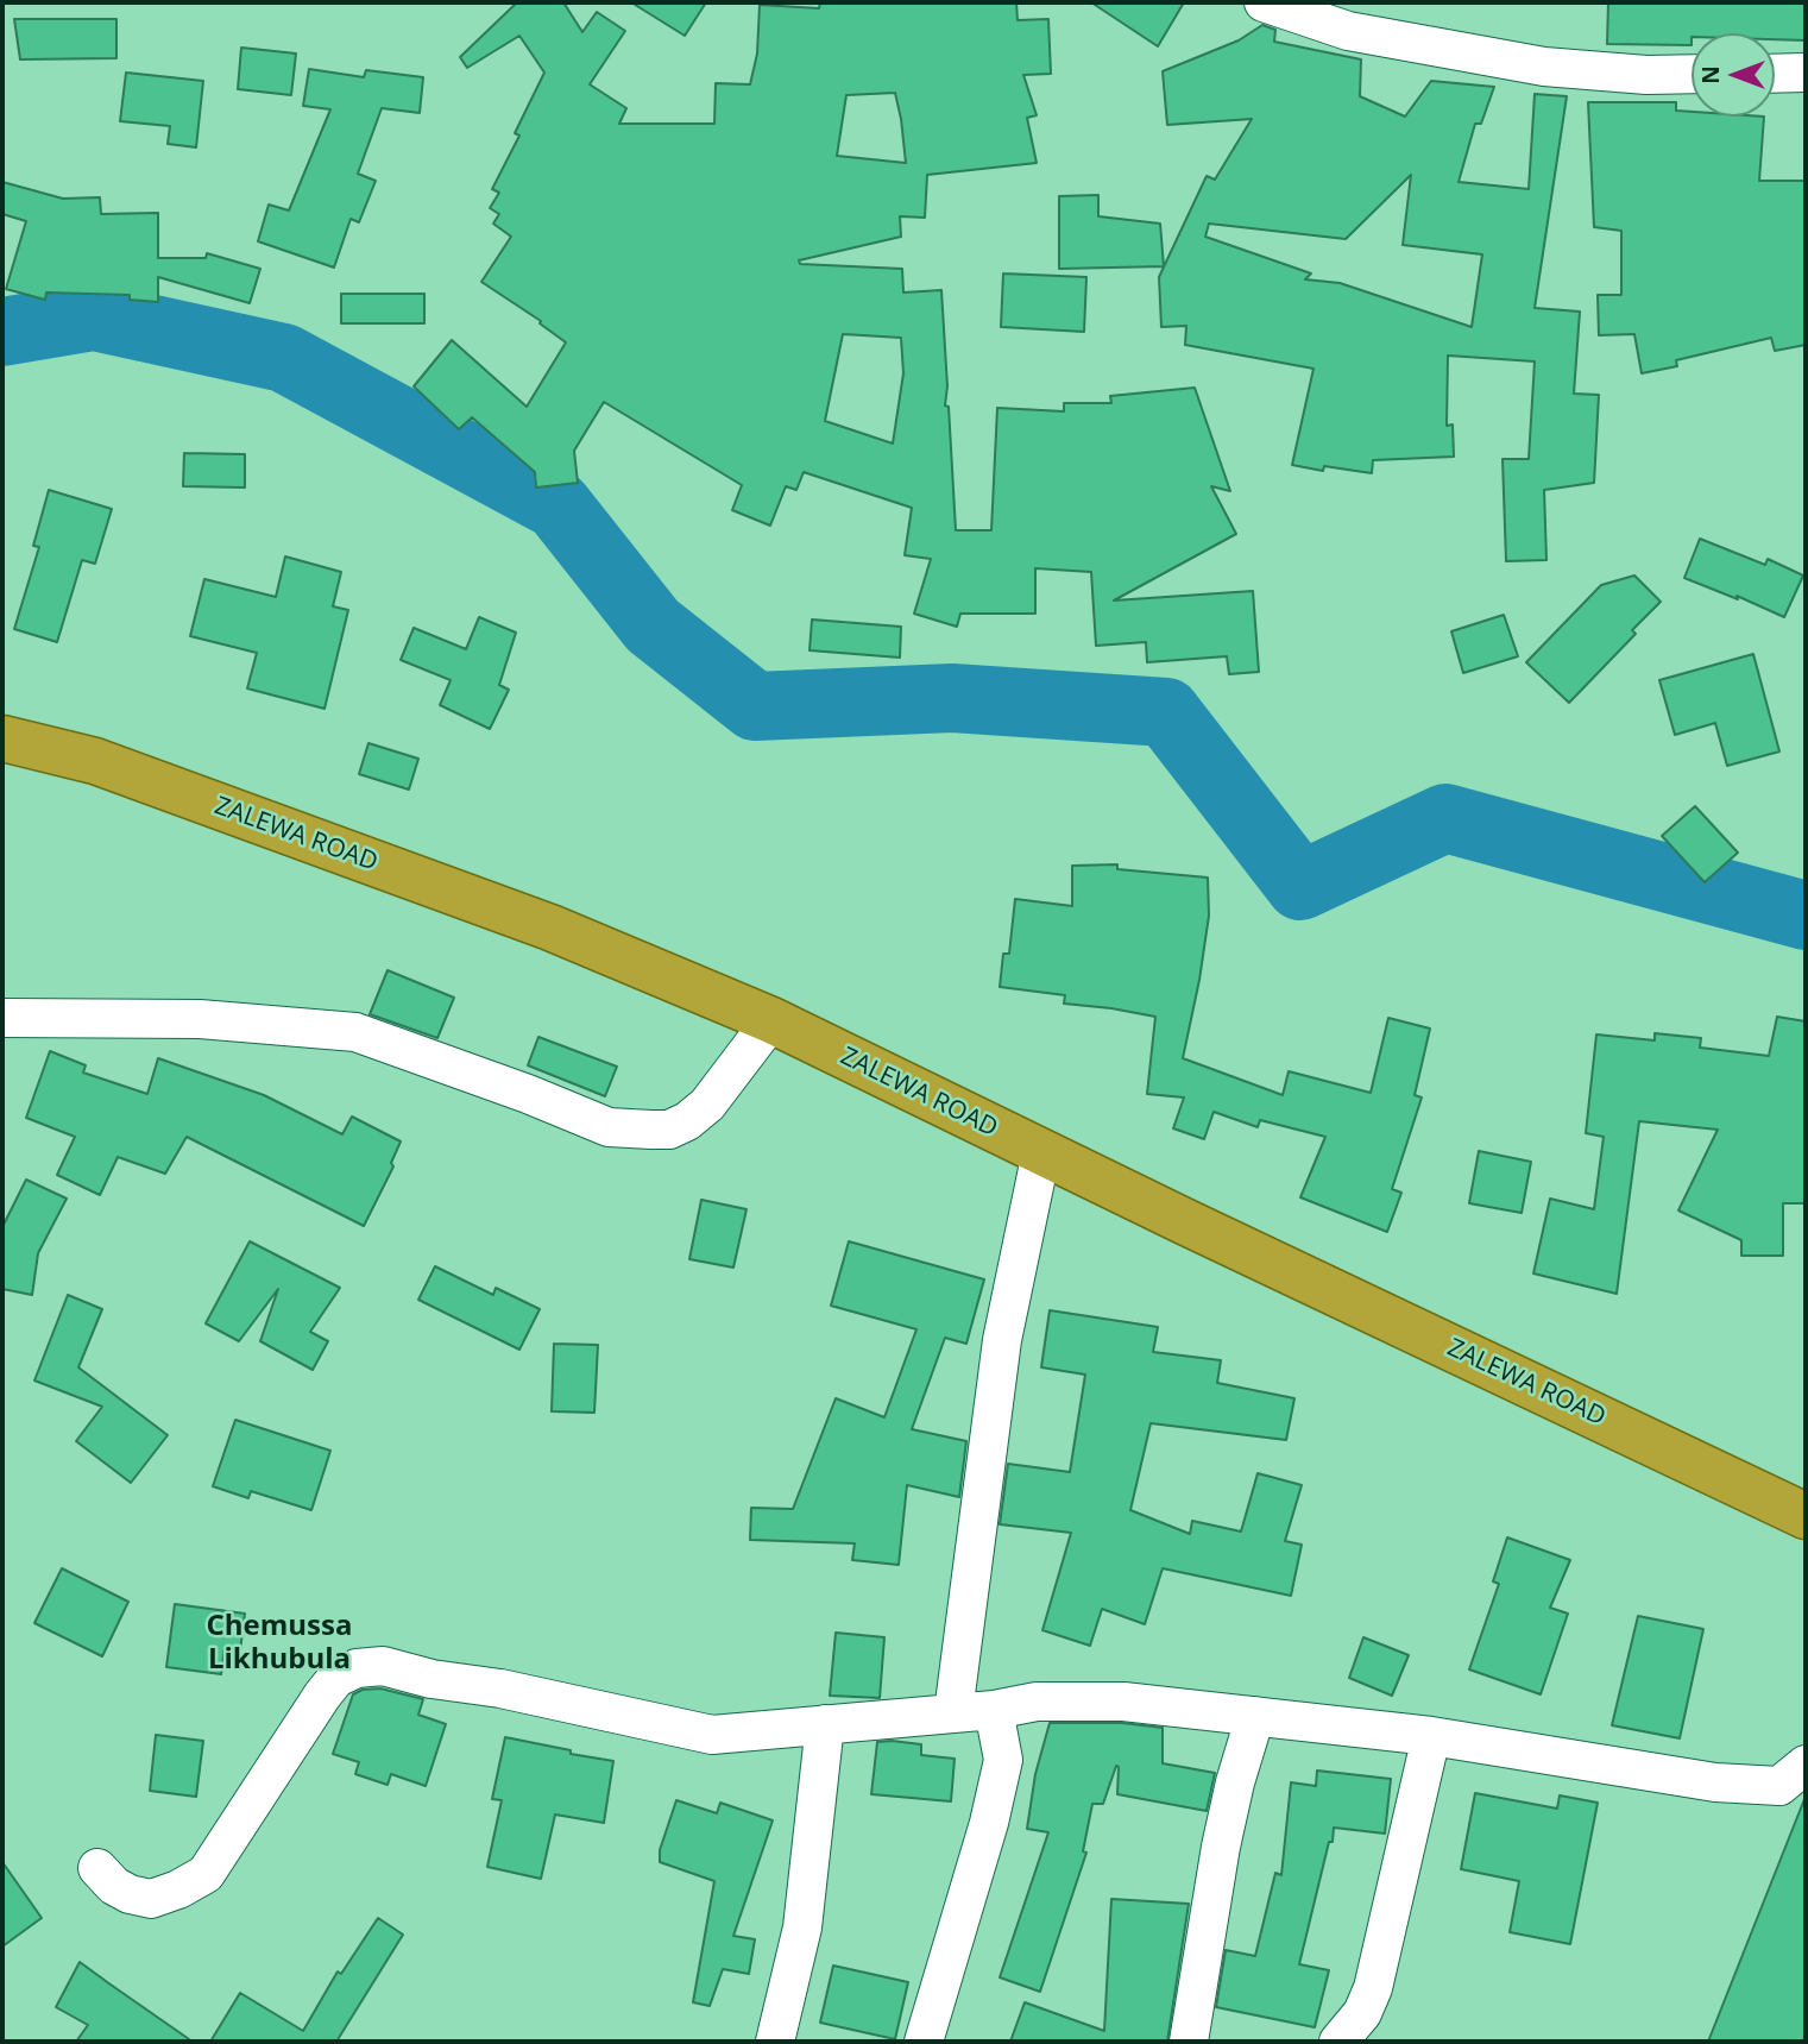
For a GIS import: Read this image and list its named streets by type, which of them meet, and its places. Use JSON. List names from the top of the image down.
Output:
{
  "streets": {
    "highway": ["ZALEWA ROAD"]
  },
  "districts": ["Chemussa Likhubula"],
  "north": "left"
}
